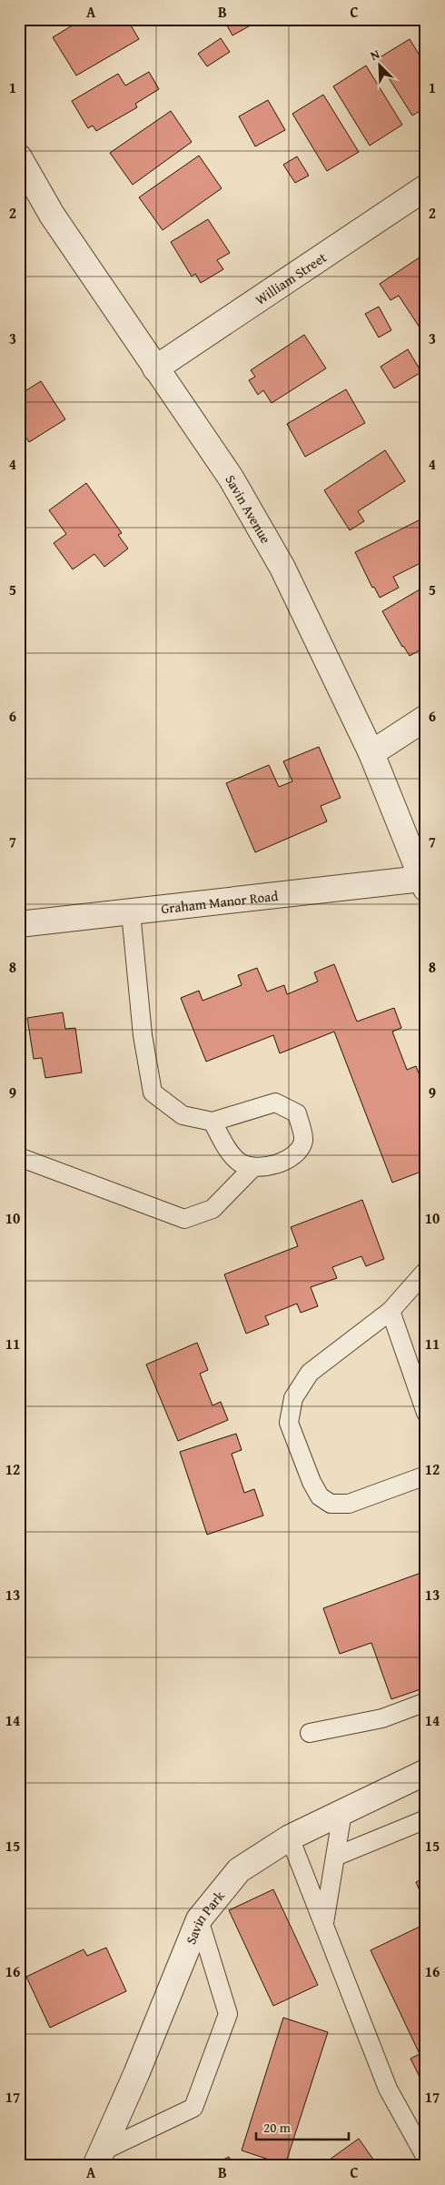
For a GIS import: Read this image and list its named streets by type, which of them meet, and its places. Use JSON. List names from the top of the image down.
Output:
{
  "streets": {
    "street": [
      "William Street",
      "Savin Avenue",
      "Graham Manor Road",
      "Savin Park"
    ]
  },
  "crossings": [
    ["William Street", "Savin Avenue"],
    ["Savin Avenue", "Graham Manor Road"]
  ],
  "scale_bar": "20 m",
  "north": "top left",
  "grid": {
    "columns": ["A", "B", "C"],
    "rows": [
      "1",
      "2",
      "3",
      "4",
      "5",
      "6",
      "7",
      "8",
      "9",
      "10",
      "11",
      "12",
      "13",
      "14",
      "15",
      "16",
      "17"
    ]
  }
}
